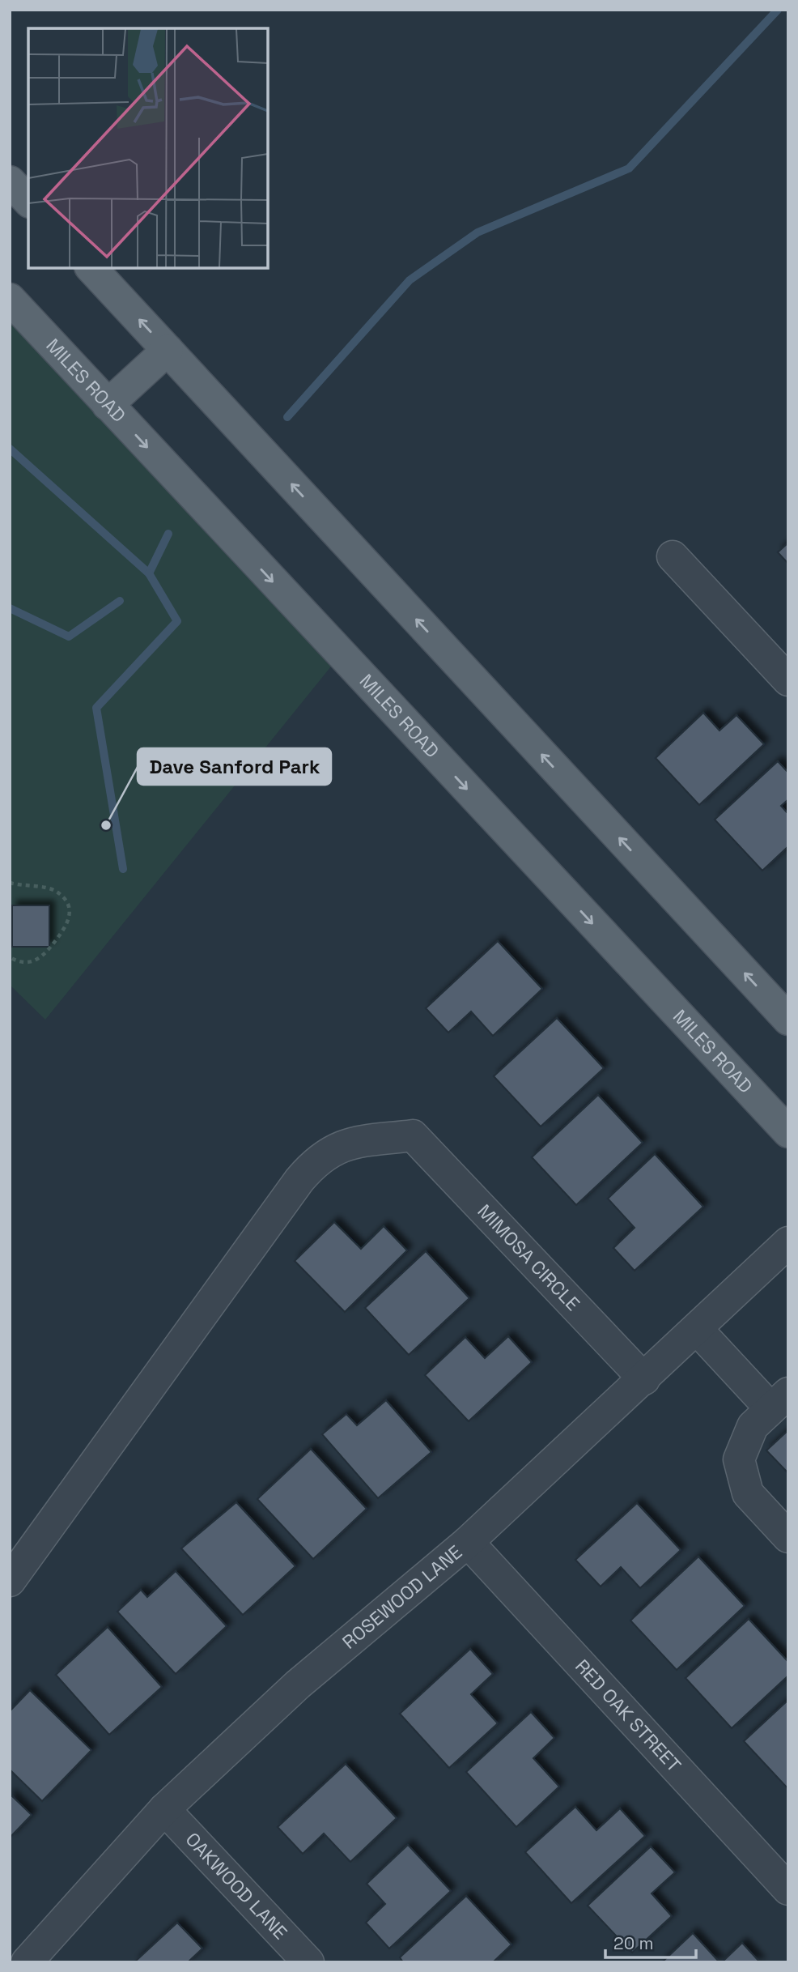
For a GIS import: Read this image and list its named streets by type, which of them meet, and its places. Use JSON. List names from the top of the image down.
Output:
{
  "streets": {
    "main road": ["MILES ROAD"],
    "street": [
      "MIMOSA CIRCLE",
      "ROSEWOOD LANE",
      "RED OAK STREET",
      "OAKWOOD LANE"
    ]
  },
  "crossings": [
    ["MIMOSA CIRCLE", "ROSEWOOD LANE"],
    ["ROSEWOOD LANE", "RED OAK STREET"],
    ["ROSEWOOD LANE", "OAKWOOD LANE"]
  ],
  "places": ["Dave Sanford Park"],
  "scale_bar": "20 m"
}
